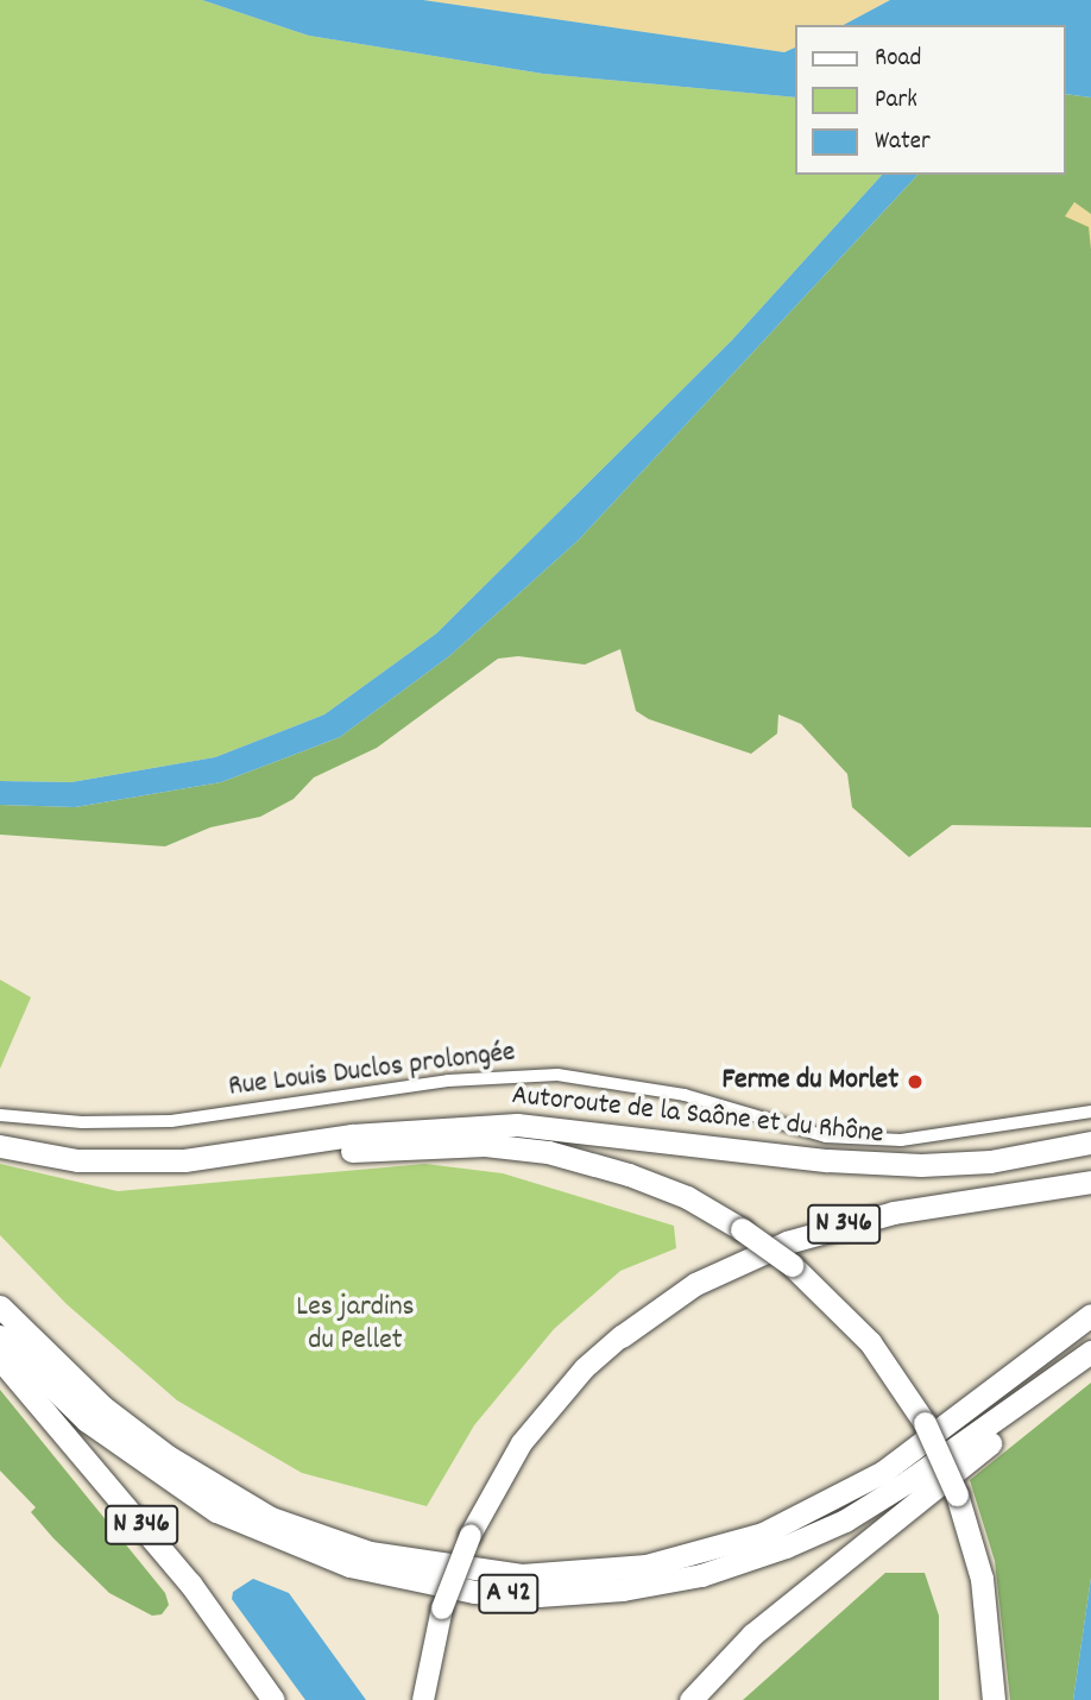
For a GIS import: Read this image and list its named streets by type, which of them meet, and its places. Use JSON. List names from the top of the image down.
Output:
{
  "streets": {
    "highway": ["Autoroute de la Saône et du Rhône", "N 346", "A 42"],
    "street": ["Rue Louis Duclos prolongée"]
  },
  "parks": ["Les jardins du Pellet"],
  "places": ["Ferme du Morlet"],
  "legend": ["Road", "Park", "Water"]
}
